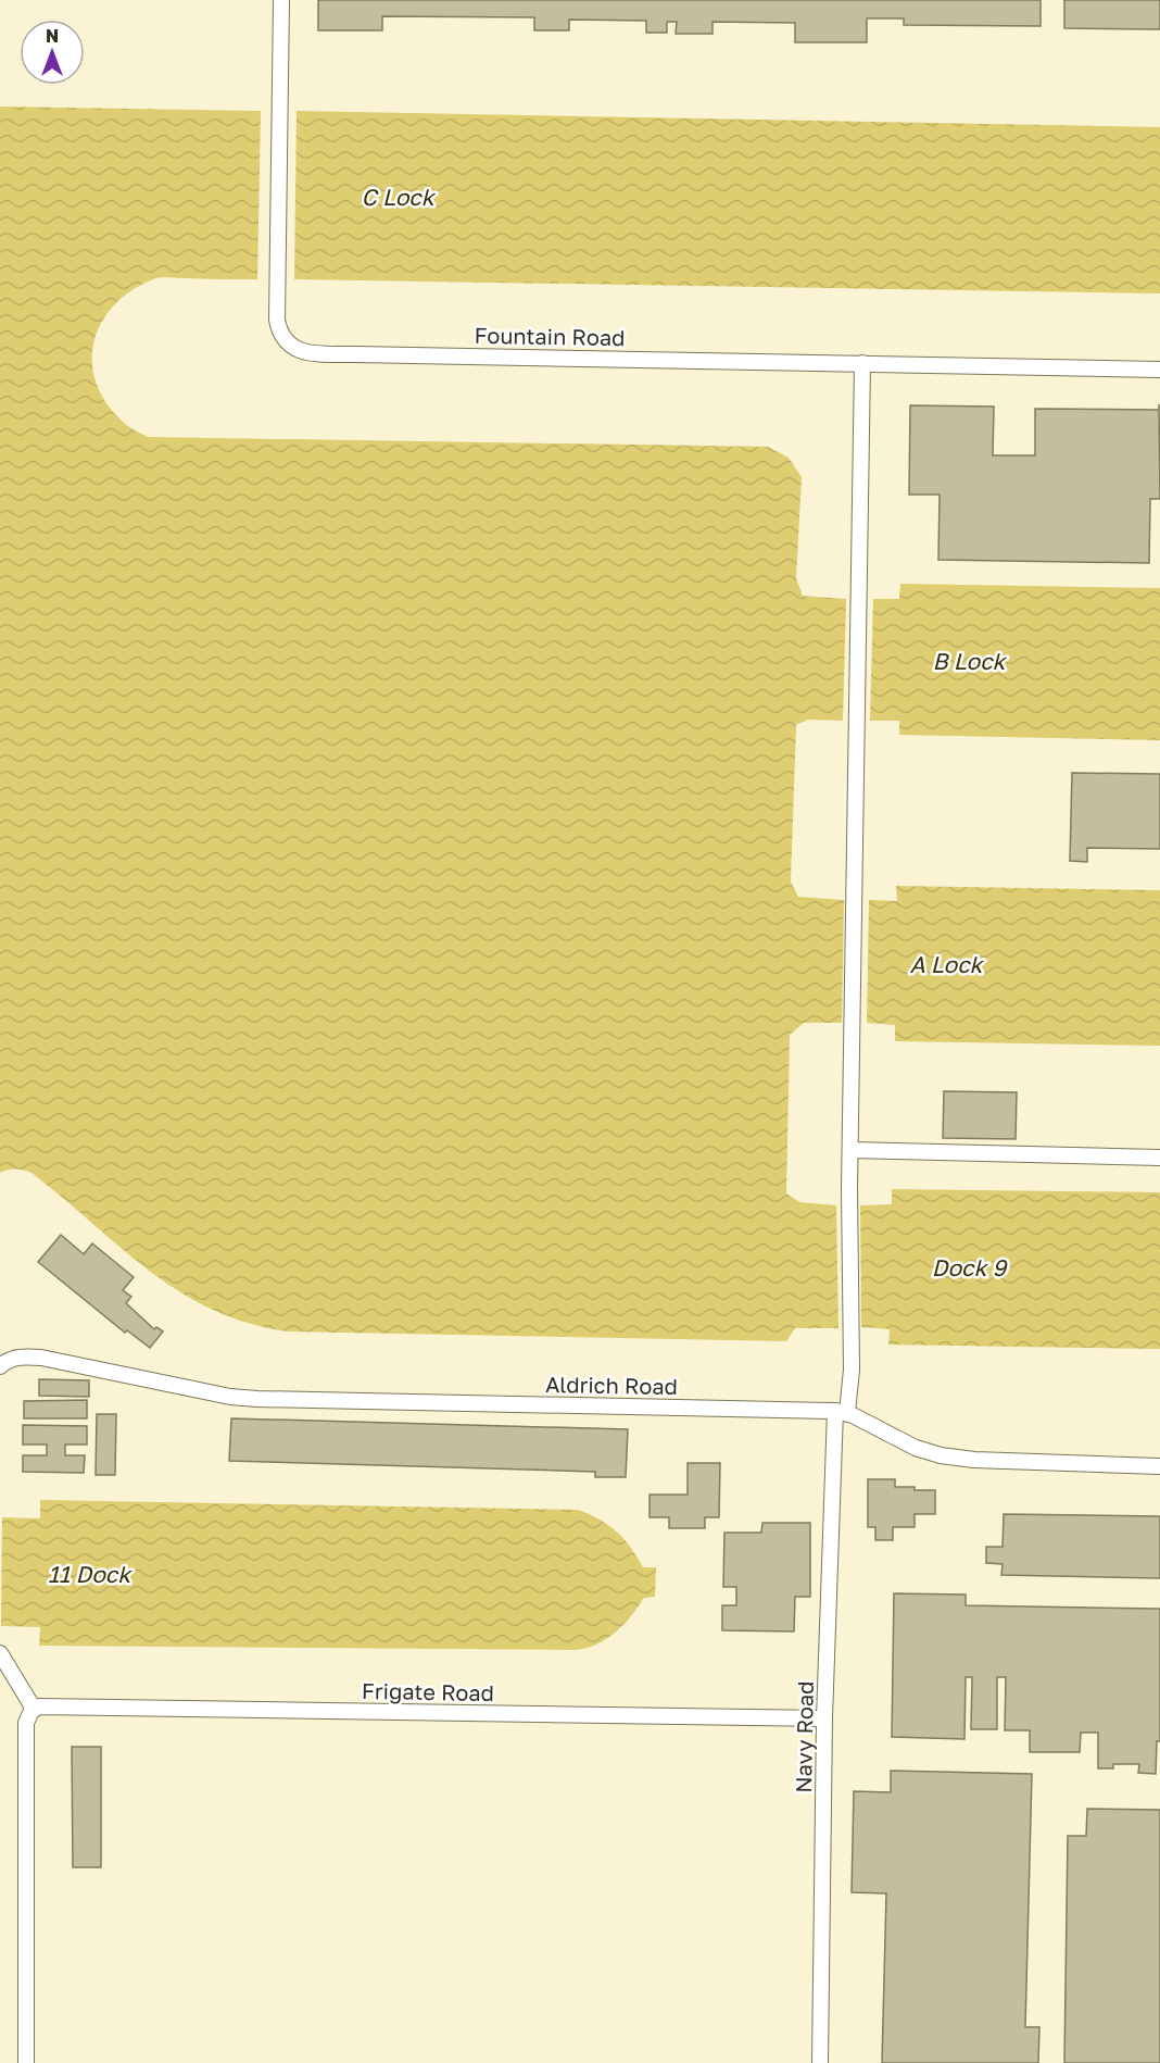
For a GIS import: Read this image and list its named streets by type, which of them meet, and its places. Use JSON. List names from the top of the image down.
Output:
{
  "streets": {
    "lane": [
      "Fountain Road",
      "Aldrich Road",
      "Frigate Road",
      "Navy Road"
    ]
  },
  "crossings": [
    ["Fountain Road", "Navy Road"],
    ["Aldrich Road", "Navy Road"],
    ["Frigate Road", "Navy Road"]
  ],
  "water": [
    "C Lock",
    "B Lock",
    "A Lock",
    "Dock 9",
    "11 Dock"
  ],
  "north": "top"
}
